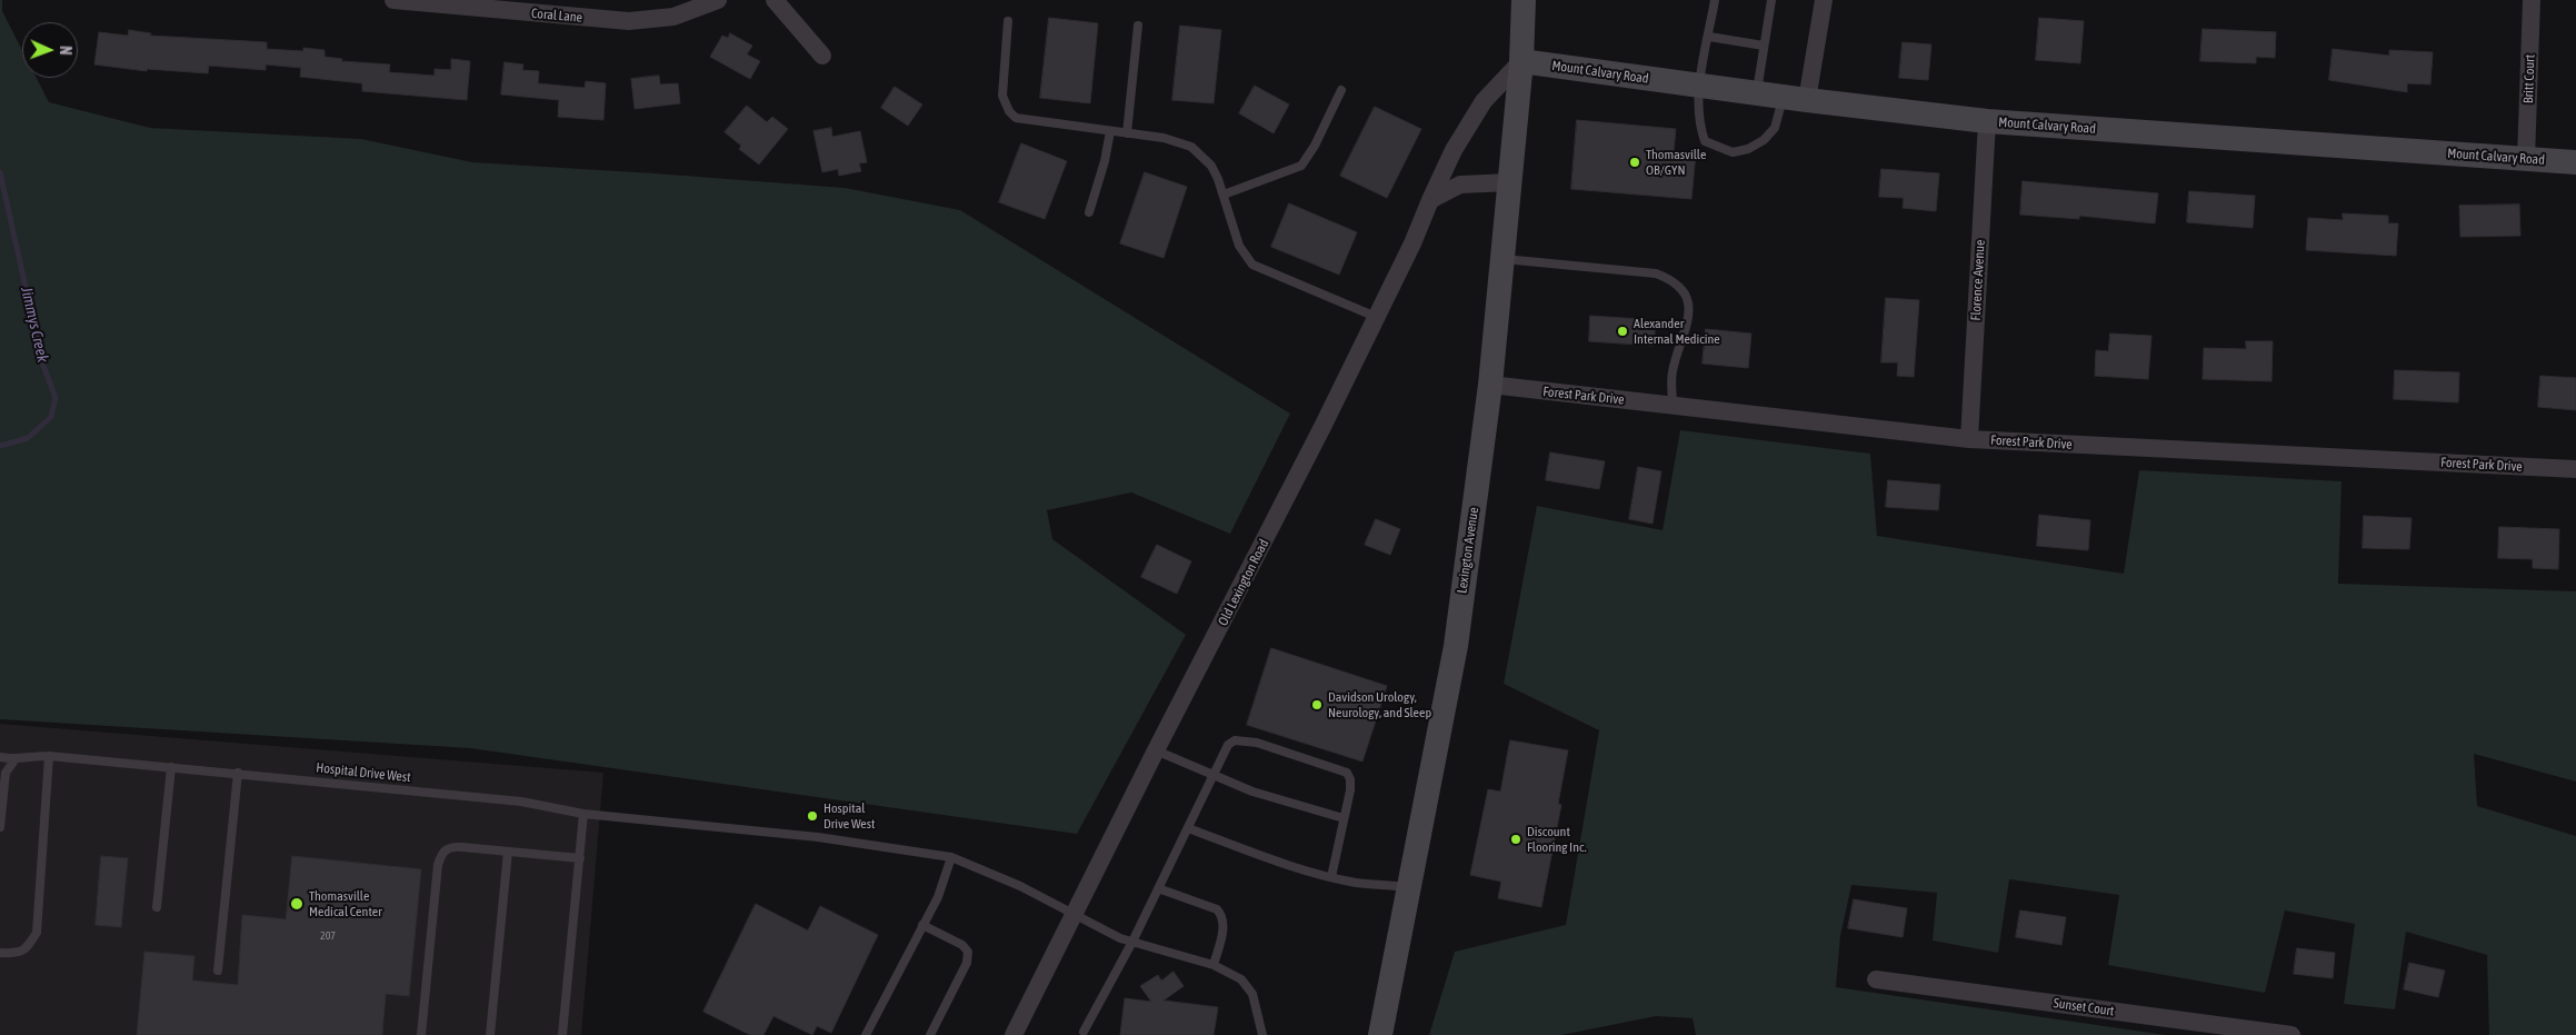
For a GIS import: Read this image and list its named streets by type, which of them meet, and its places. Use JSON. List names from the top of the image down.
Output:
{
  "streets": {
    "main road": ["Mount Calvary Road", "Lexington Avenue"],
    "street": [
      "Coral Lane",
      "Britt Court",
      "Florence Avenue",
      "Forest Park Drive",
      "Old Lexington Road",
      "Sunset Court"
    ],
    "lane": ["Hospital Drive West"]
  },
  "crossings": [
    ["Mount Calvary Road", "Britt Court"],
    ["Mount Calvary Road", "Florence Avenue"],
    ["Mount Calvary Road", "Lexington Avenue"],
    ["Mount Calvary Road", "Old Lexington Road"],
    ["Florence Avenue", "Forest Park Drive"],
    ["Forest Park Drive", "Lexington Avenue"],
    ["Lexington Avenue", "Old Lexington Road"],
    ["Old Lexington Road", "Hospital Drive West"]
  ],
  "water": ["Jimmys Creek"],
  "places": [
    "Thomasville OB/GYN",
    "Alexander Internal Medicine",
    "Davidson Urology, Neurology, and Sleep",
    "Hospital Drive West",
    "Discount Flooring Inc.",
    "Thomasville Medical Center"
  ],
  "house_numbers": ["207"],
  "north": "right"
}
